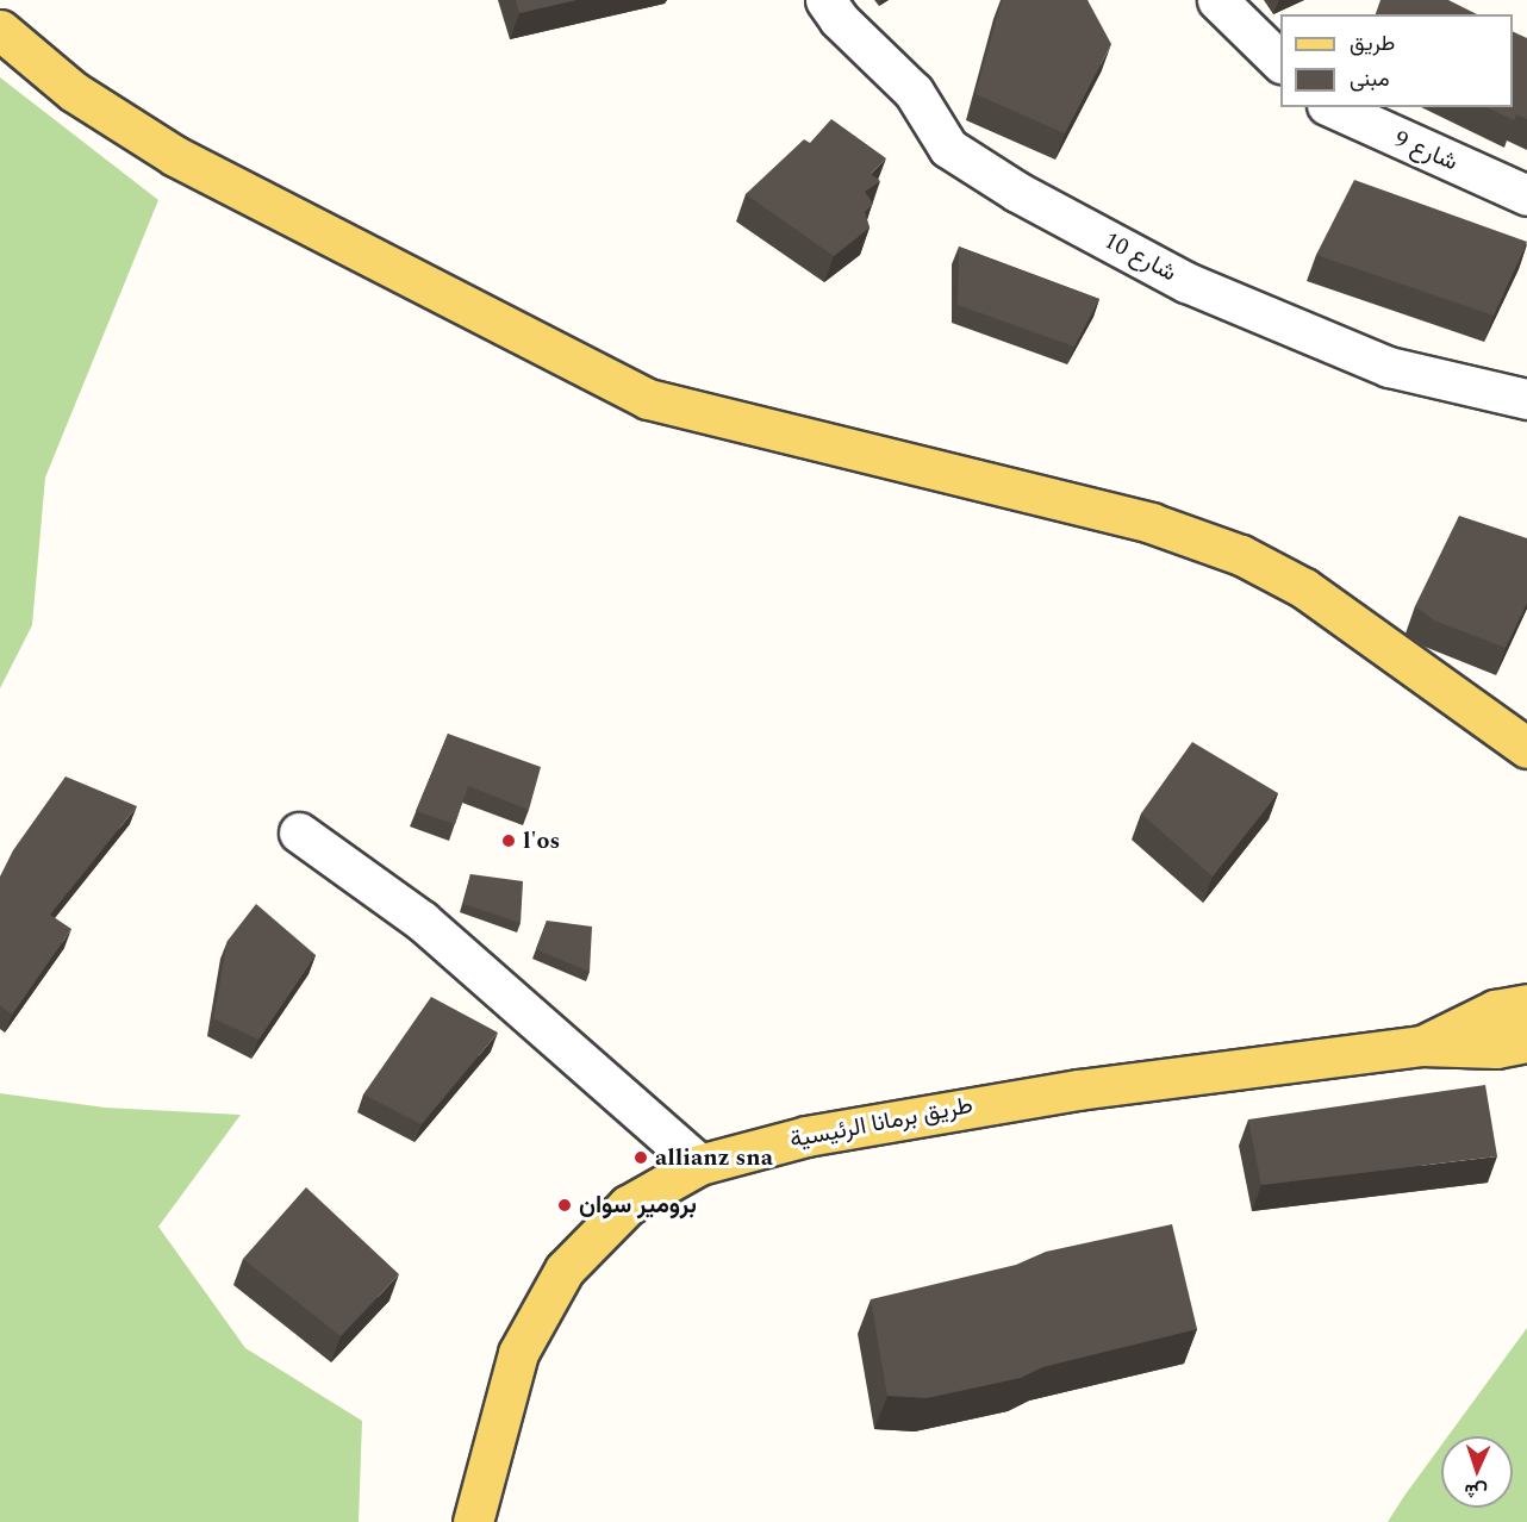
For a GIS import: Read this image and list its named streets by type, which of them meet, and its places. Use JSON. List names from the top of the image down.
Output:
{
  "streets": {
    "main road": ["طريق برمانا الرئيسية"],
    "street": ["شارع 9", "شارع 10"]
  },
  "places": ["l'os", "allianz sna", "برومير سوان"],
  "legend": ["طريق", "مبنى"],
  "north": "bottom"
}
